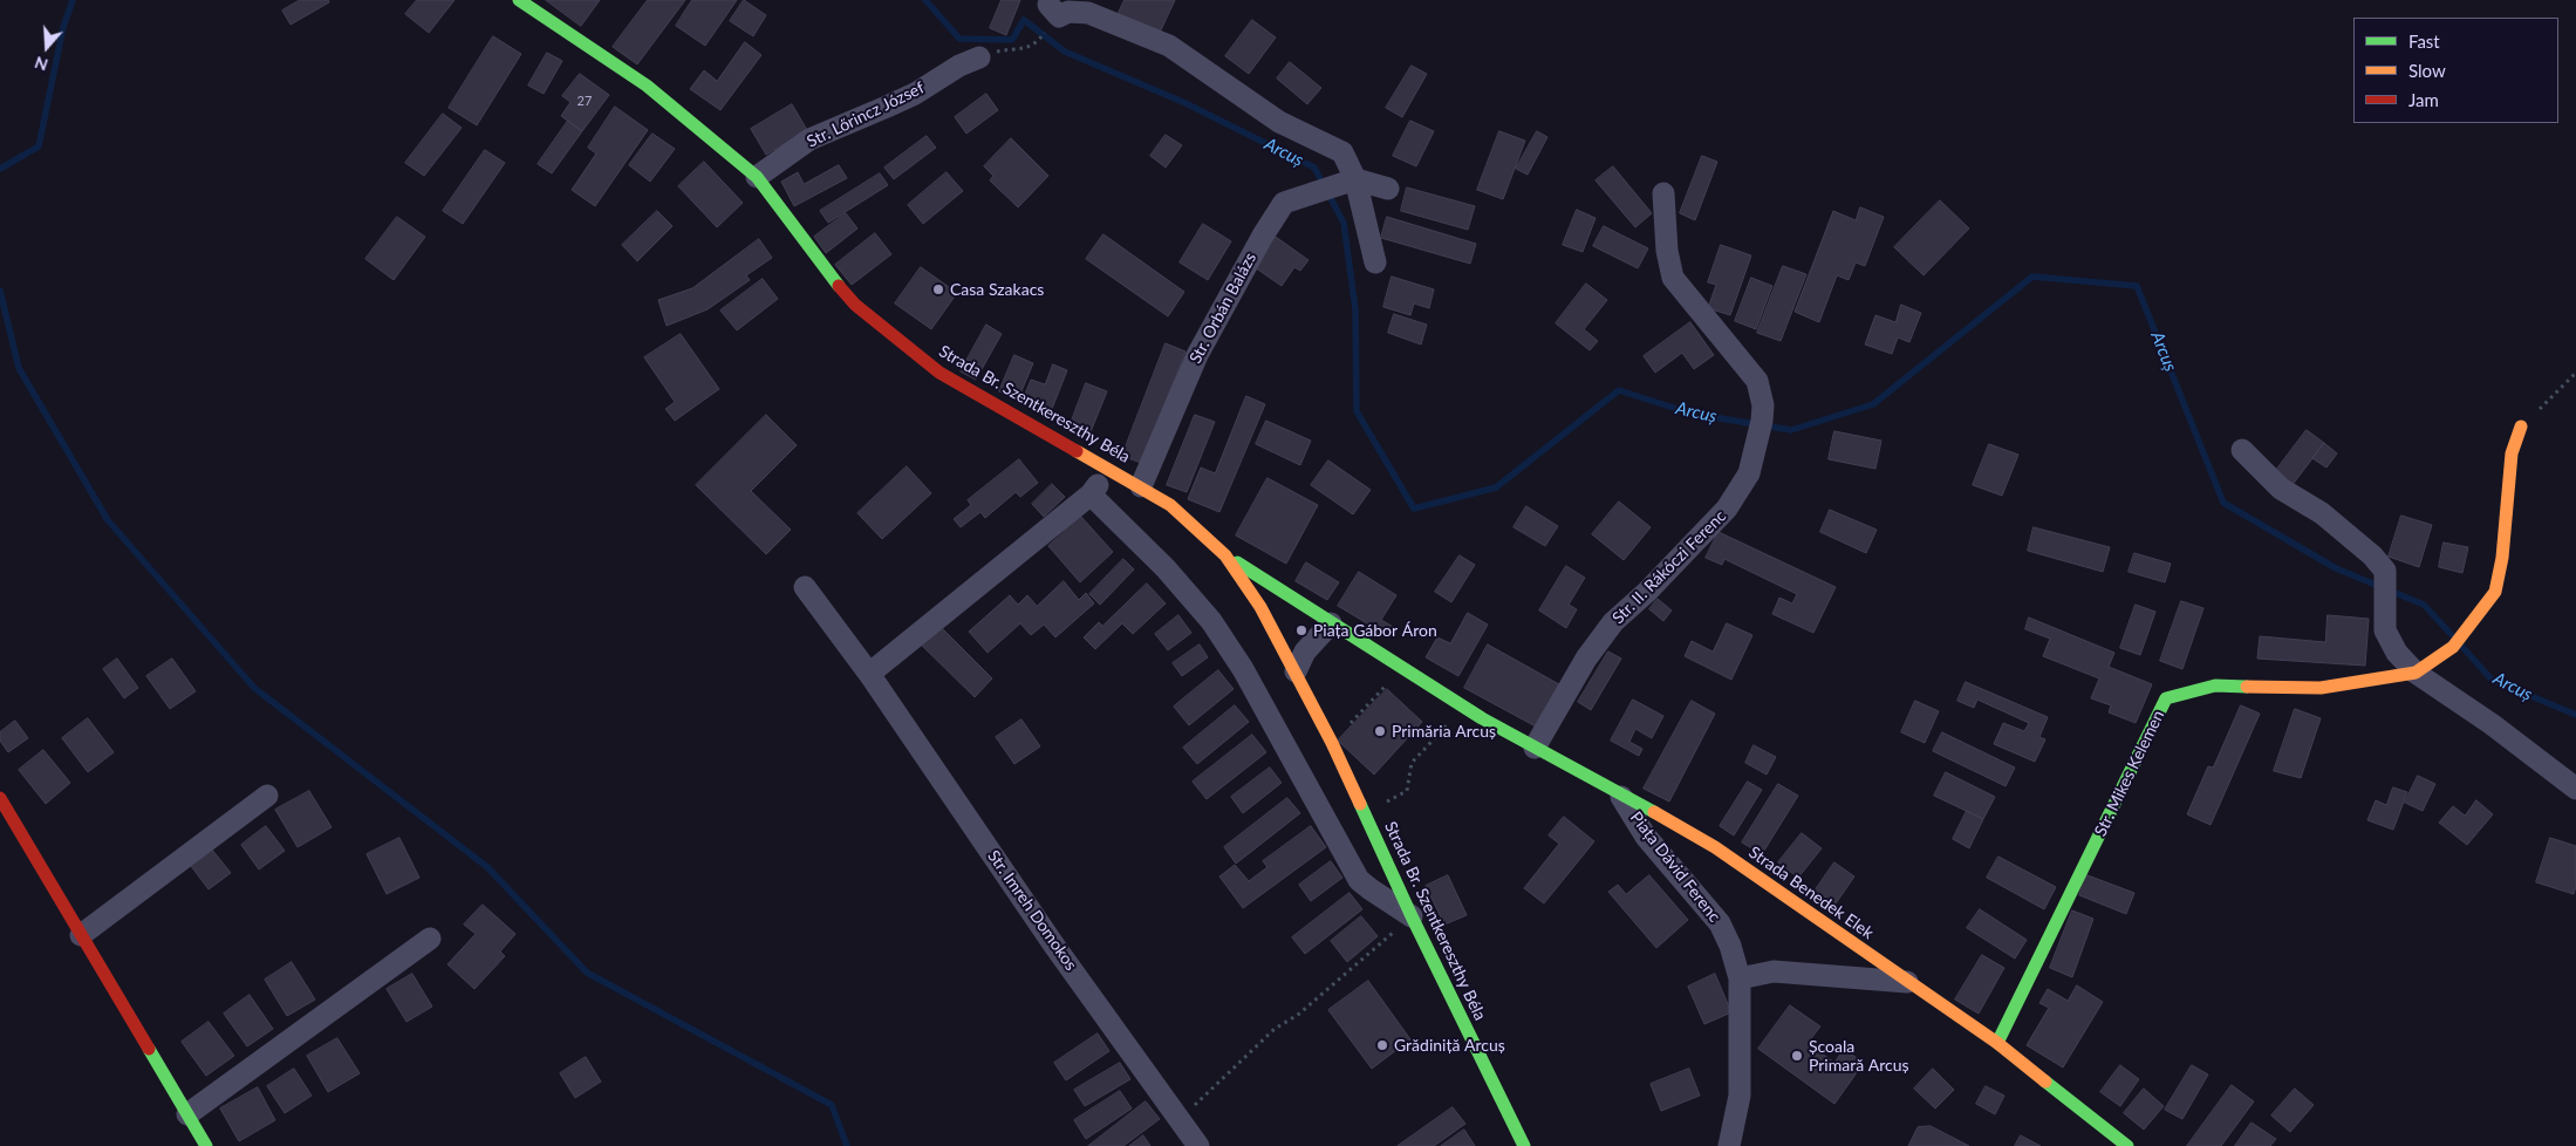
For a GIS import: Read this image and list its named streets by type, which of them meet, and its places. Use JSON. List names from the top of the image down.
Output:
{
  "streets": {
    "street": [
      "Str. Lőrincz József",
      "Str. Orbán Balázs",
      "Strada Br. Szentkereszthy Béla",
      "Str. II. Rákóczi Ferenc",
      "Str. Mikes Kelemen",
      "Piața Dávid Ferenc",
      "Strada Benedek Elek",
      "Str. Imreh Domokos"
    ]
  },
  "crossings": [
    ["Str. Lőrincz József", "Strada Br. Szentkereszthy Béla"],
    ["Str. Orbán Balázs", "Strada Br. Szentkereszthy Béla"],
    ["Str. II. Rákóczi Ferenc", "Strada Benedek Elek"],
    ["Str. Mikes Kelemen", "Strada Benedek Elek"],
    ["Piața Dávid Ferenc", "Strada Benedek Elek"]
  ],
  "water": ["Arcuș"],
  "places": [
    "Casa Szakacs",
    "Piața Gábor Áron",
    "Primăria Arcuș",
    "Grădiniță Arcuș",
    "Școala Primară Arcuș"
  ],
  "house_numbers": ["27"],
  "legend": ["Fast", "Slow", "Jam"],
  "north": "bottom"
}
